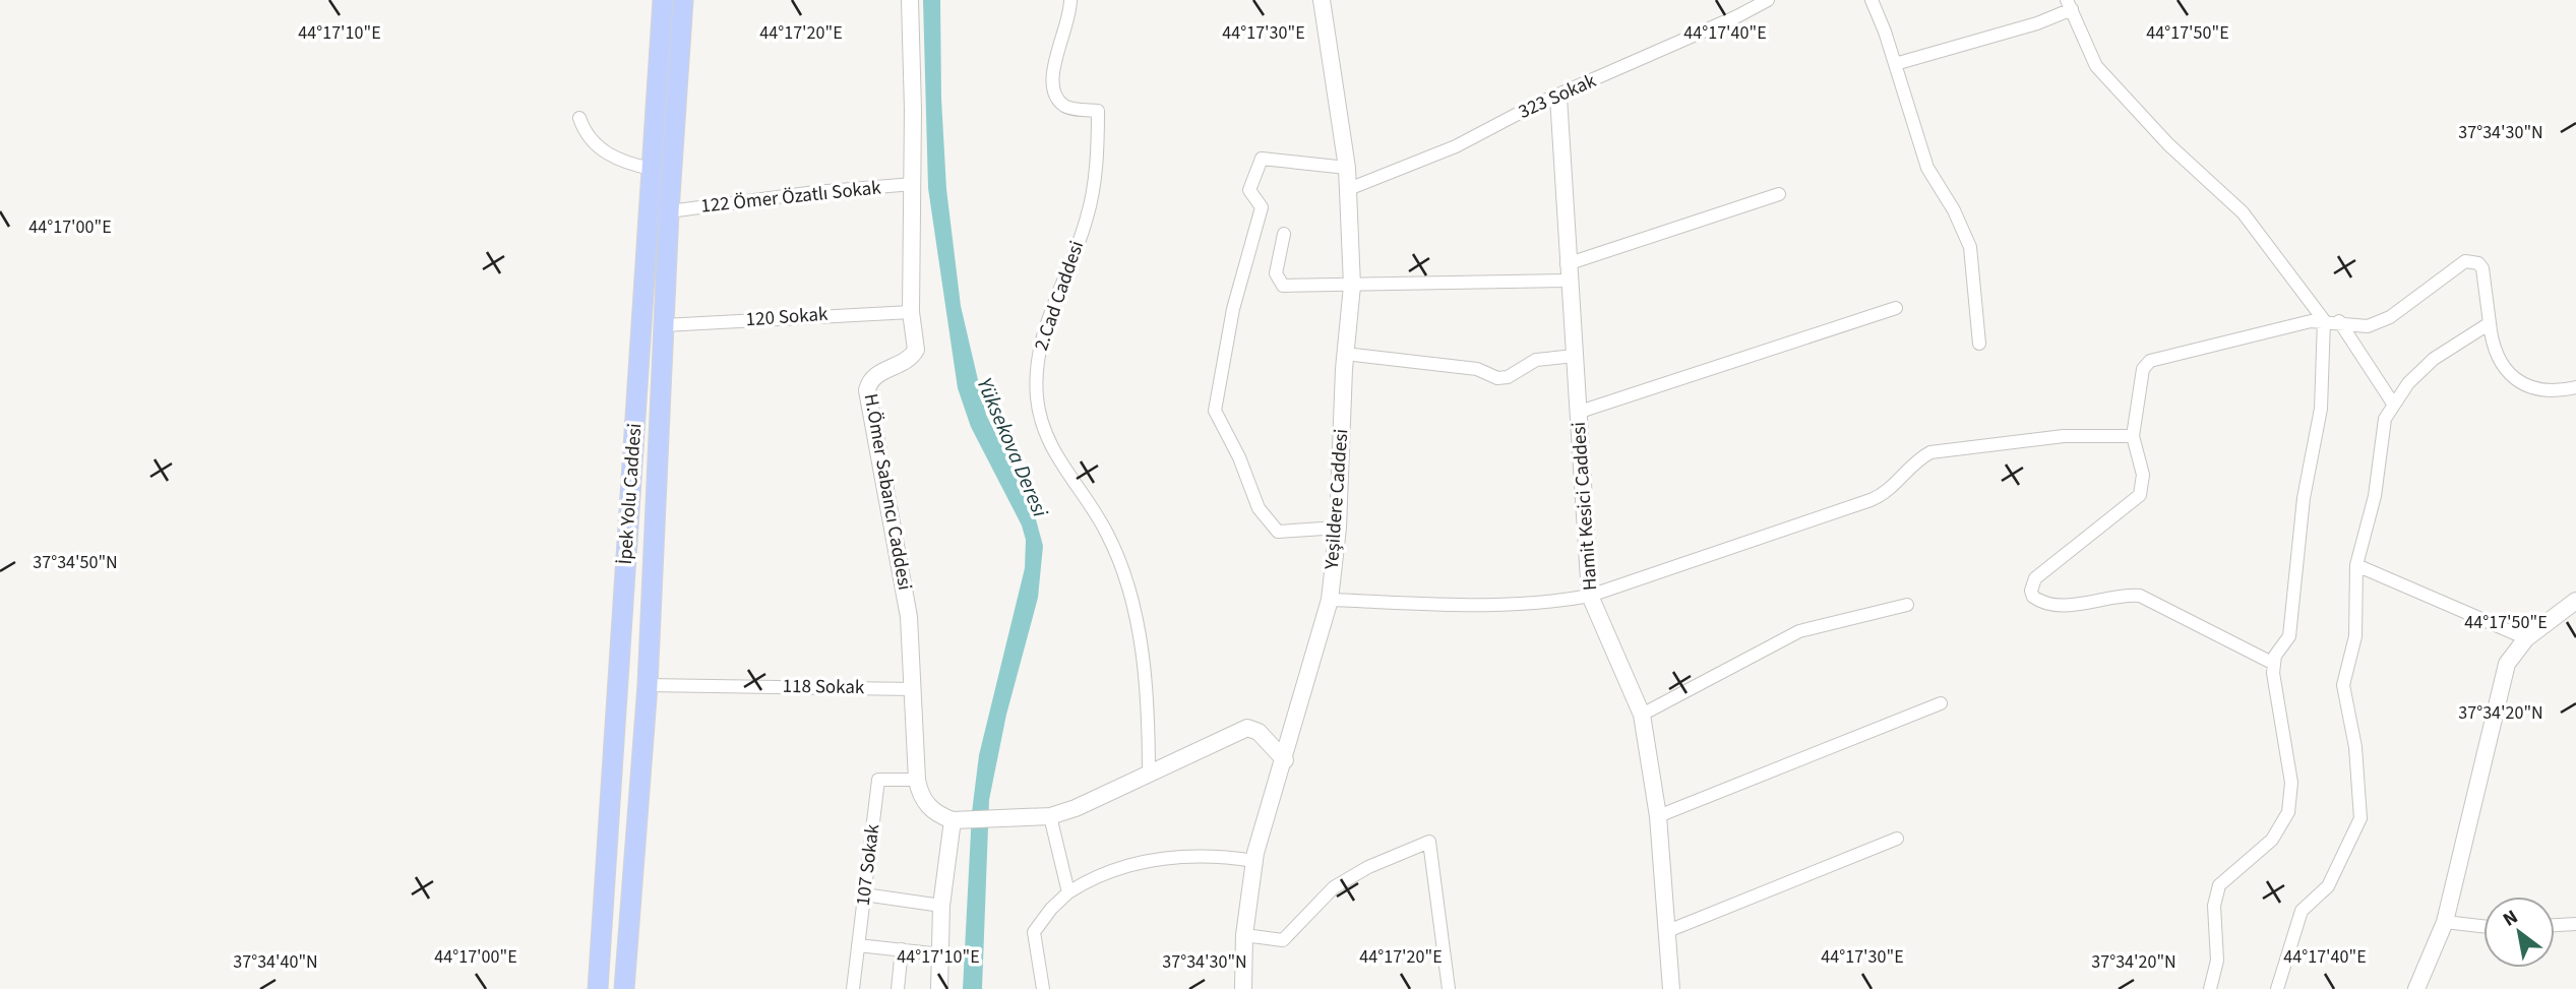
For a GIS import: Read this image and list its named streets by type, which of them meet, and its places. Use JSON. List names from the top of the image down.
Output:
{
  "streets": {
    "highway": ["İpek Yolu Caddesi"],
    "street": [
      "323 Sokak",
      "122 Ömer Özatlı Sokak",
      "2.Cad Caddesi",
      "120 Sokak",
      "H.Ömer Sabancı Caddesi",
      "Yeşildere Caddesi",
      "Hamit Kesici Caddesi",
      "118 Sokak",
      "107 Sokak"
    ]
  },
  "crossings": [
    ["323 Sokak", "Yeşildere Caddesi"],
    ["323 Sokak", "Hamit Kesici Caddesi"],
    ["122 Ömer Özatlı Sokak", "H.Ömer Sabancı Caddesi"],
    ["122 Ömer Özatlı Sokak", "İpek Yolu Caddesi"],
    ["120 Sokak", "H.Ömer Sabancı Caddesi"],
    ["120 Sokak", "İpek Yolu Caddesi"],
    ["H.Ömer Sabancı Caddesi", "118 Sokak"],
    ["H.Ömer Sabancı Caddesi", "107 Sokak"],
    ["İpek Yolu Caddesi", "118 Sokak"]
  ],
  "water": ["Yüksekova Deresi"],
  "north": "top left",
  "coordinates": [
    "44°17'50\"E",
    "44°17'10\"E",
    "44°17'20\"E",
    "44°17'30\"E",
    "44°17'40\"E",
    "37°34'30\"N",
    "44°17'00\"E",
    "37°34'50\"N",
    "37°34'20\"N",
    "37°34'40\"N"
  ]
}
